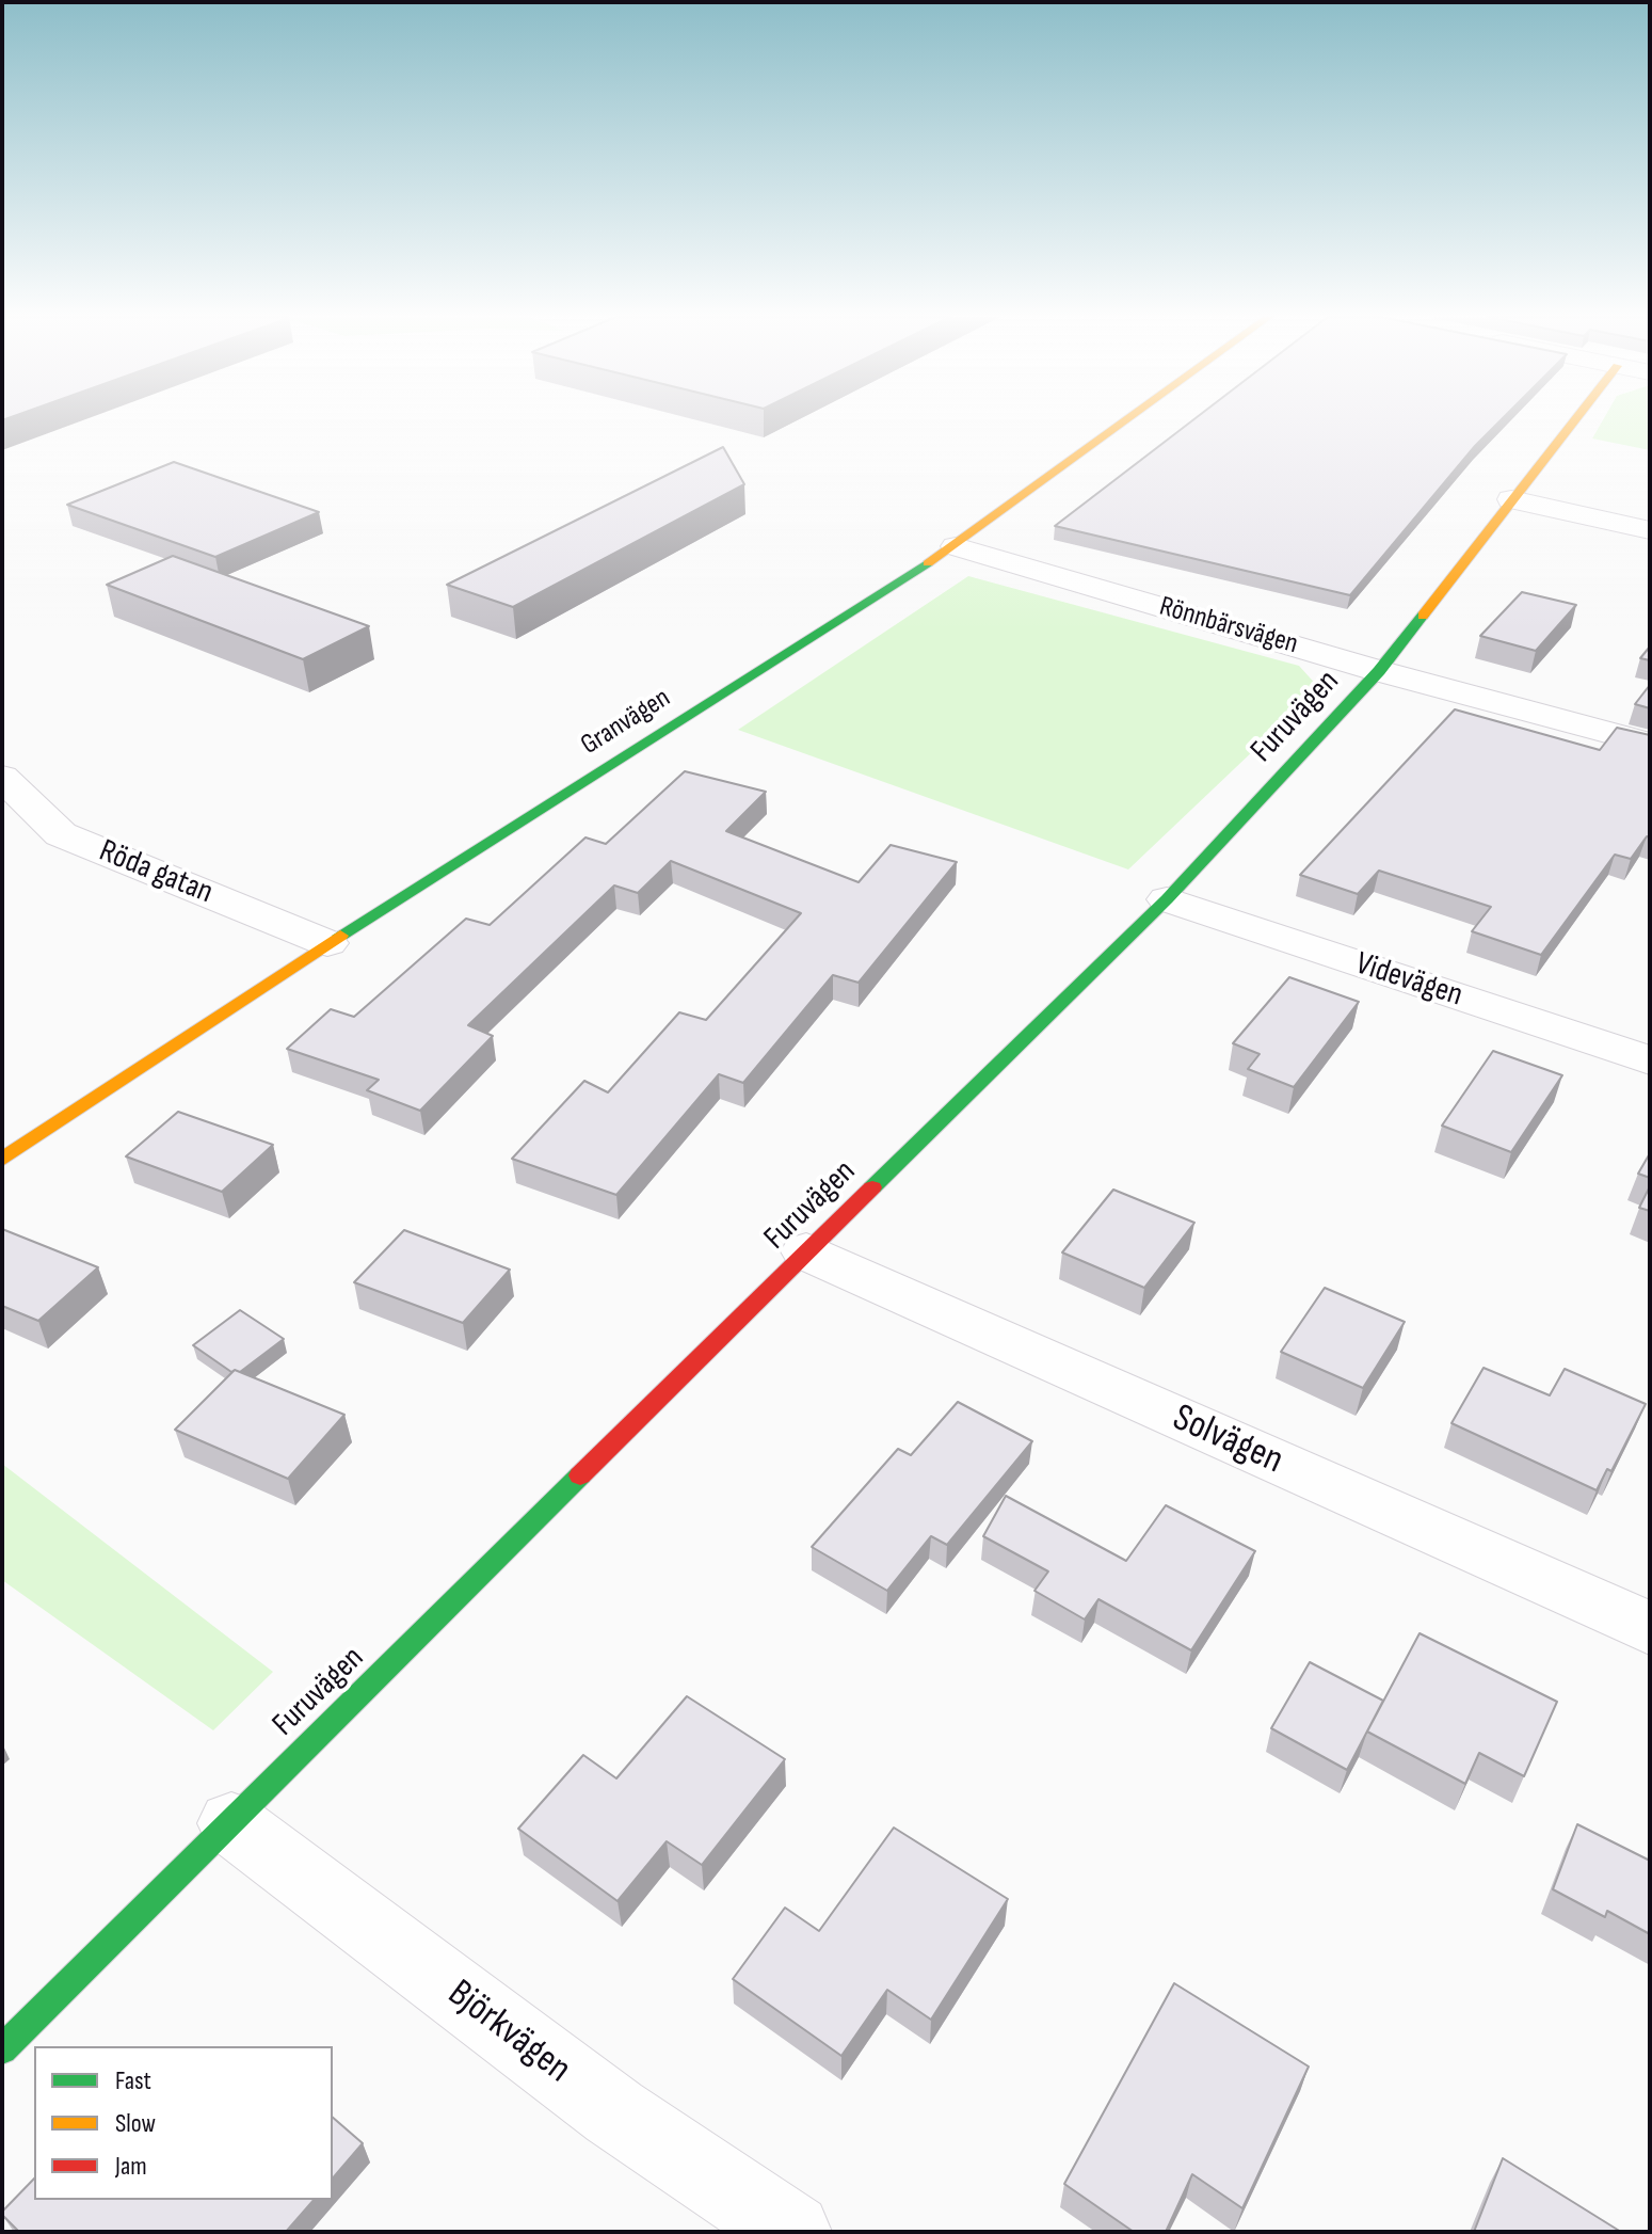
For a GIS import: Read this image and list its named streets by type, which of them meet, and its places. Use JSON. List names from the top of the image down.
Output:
{
  "streets": {
    "street": [
      "Rönnbärsvägen",
      "Furuvägen",
      "Granvägen",
      "Röda gatan",
      "Videvägen",
      "Solvägen",
      "Björkvägen"
    ]
  },
  "crossings": [
    ["Rönnbärsvägen", "Furuvägen"],
    ["Rönnbärsvägen", "Granvägen"],
    ["Furuvägen", "Videvägen"],
    ["Furuvägen", "Solvägen"],
    ["Furuvägen", "Björkvägen"],
    ["Granvägen", "Röda gatan"]
  ],
  "legend": ["Fast", "Slow", "Jam"]
}
